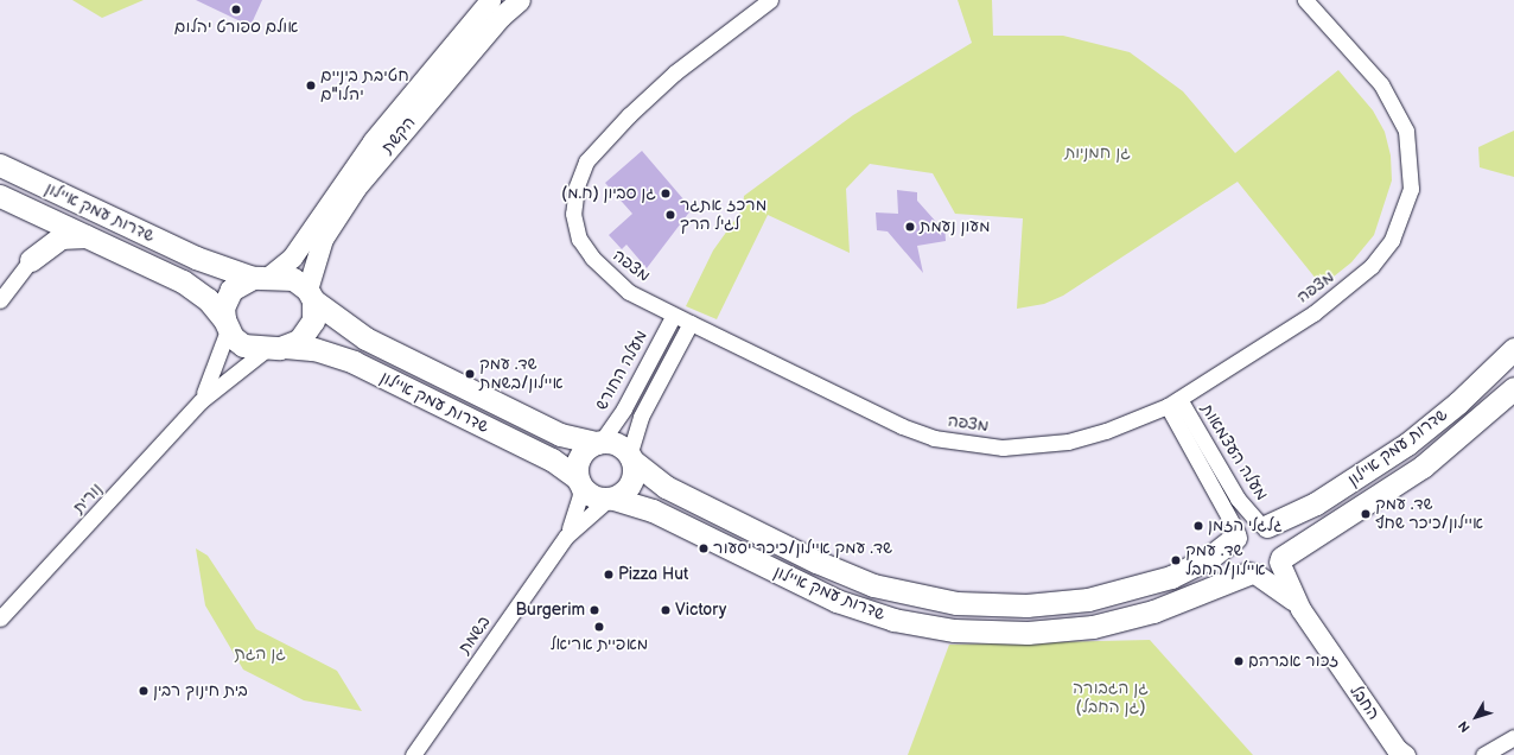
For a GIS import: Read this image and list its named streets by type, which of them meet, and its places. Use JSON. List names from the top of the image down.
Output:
{
  "streets": {
    "main road": ["שדרות עמק איילון"],
    "street": [
      "הקשת",
      "מצפה",
      "מעלה החורש",
      "מעלה העצמאות",
      "נורית",
      "בשמת",
      "החבל"
    ]
  },
  "crossings": [
    ["הקשת", "שדרות עמק איילון"],
    ["הקשת", "נורית"],
    ["שדרות עמק איילון", "מעלה החורש"],
    ["שדרות עמק איילון", "מעלה העצמאות"],
    ["שדרות עמק איילון", "נורית"],
    ["שדרות עמק איילון", "בשמת"],
    ["שדרות עמק איילון", "החבל"],
    ["מצפה", "מעלה החורש"],
    ["מצפה", "מעלה העצמאות"],
    ["מעלה החורש", "בשמת"],
    ["מעלה העצמאות", "החבל"]
  ],
  "parks": ["גן חמניות", "גן הגת", "גן הגבורה (גן החבל)"],
  "places": [
    "אולם ספורט יהלום",
    "חטיבת ביניים יהלו\"ם",
    "גן סביון (ח.מ)",
    "מרכז אתגר לגיל הרך",
    "מעון נעמת",
    "שד. עמק איילון/בשמת",
    "שד. עמק איילון/כיכר שחף",
    "גלגלי הזמן",
    "שד. עמק איילון/כיכר יסעור",
    "שד. עמק איילון/החבל",
    "Pizza Hut",
    "Burgerim",
    "Victory",
    "מאפיית אריאל",
    "זכור אברהם",
    "בית חינוך רבין"
  ],
  "north": "bottom left"
}
